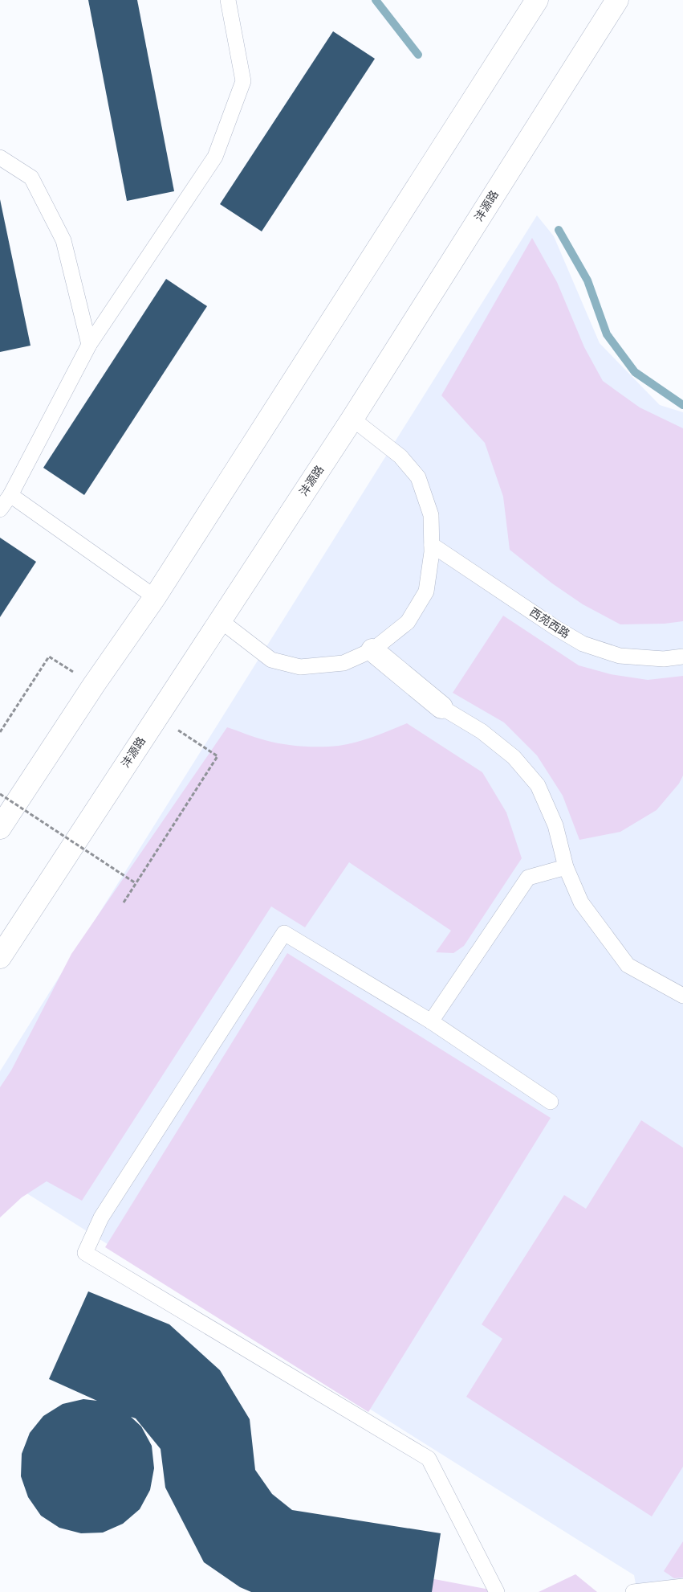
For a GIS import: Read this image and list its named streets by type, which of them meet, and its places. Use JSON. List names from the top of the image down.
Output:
{
  "streets": {
    "main road": ["沣源路"],
    "lane": ["西苑西路"]
  }
}
